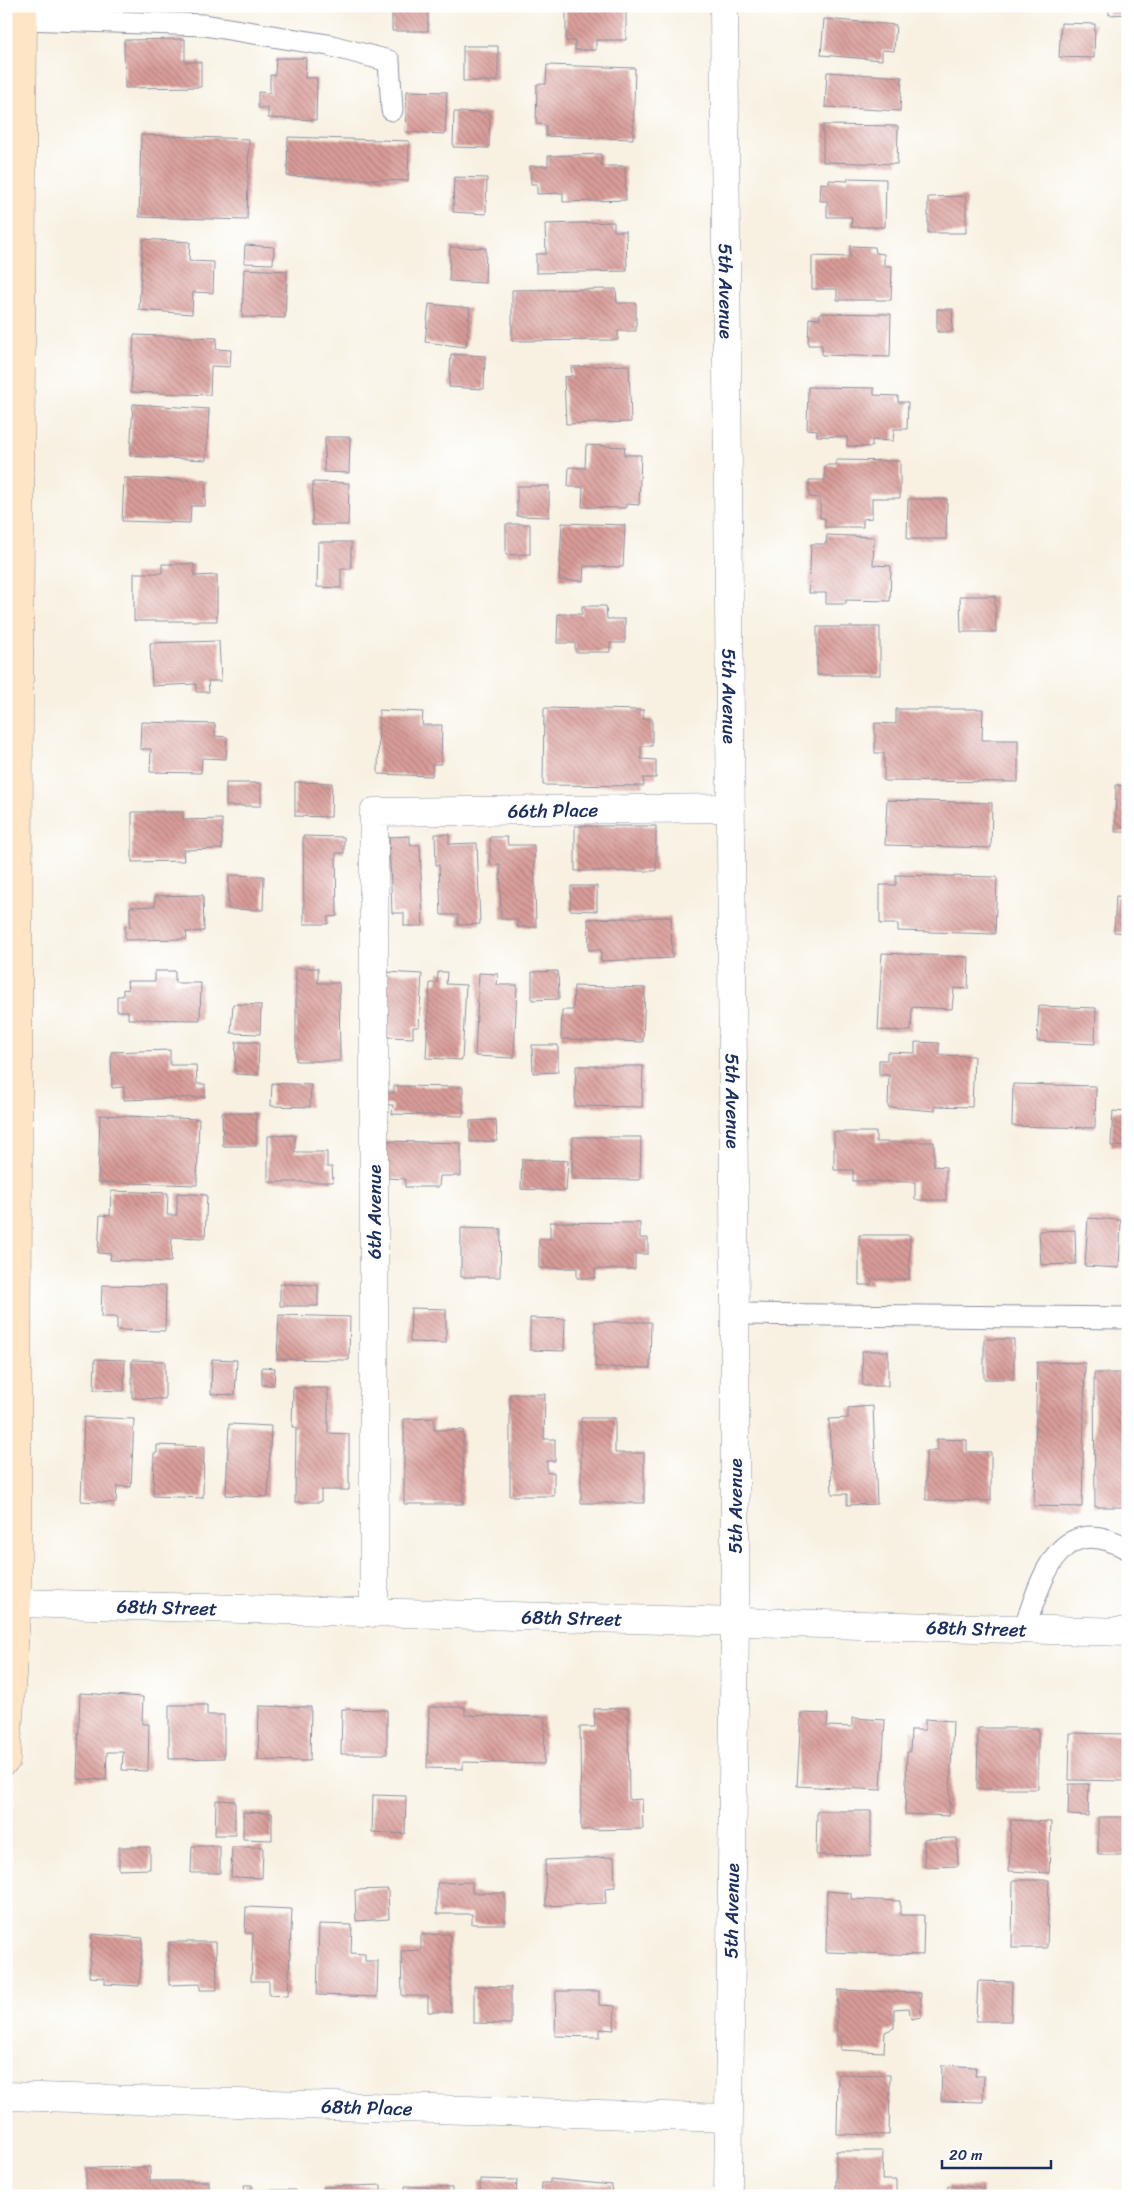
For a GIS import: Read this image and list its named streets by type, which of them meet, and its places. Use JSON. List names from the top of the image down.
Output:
{
  "streets": {
    "street": [
      "5th Avenue",
      "66th Place",
      "6th Avenue",
      "68th Street",
      "68th Place"
    ]
  },
  "crossings": [
    ["5th Avenue", "66th Place"],
    ["5th Avenue", "68th Street"],
    ["5th Avenue", "68th Place"],
    ["66th Place", "6th Avenue"],
    ["6th Avenue", "68th Street"]
  ],
  "scale_bar": "20 m"
}
